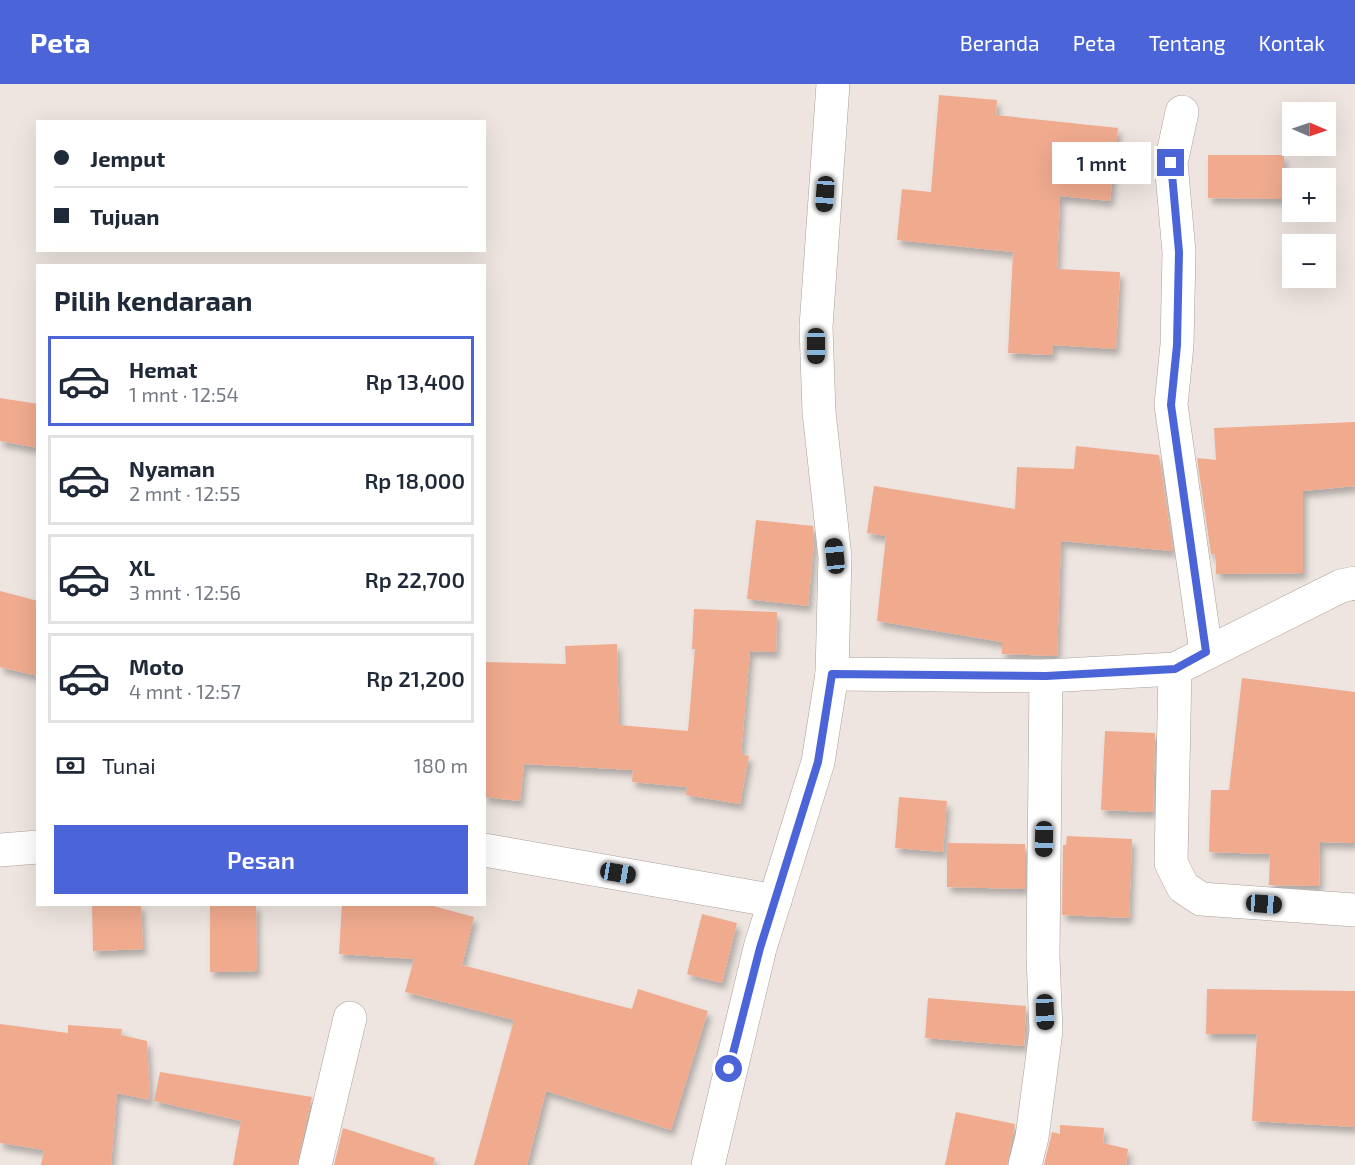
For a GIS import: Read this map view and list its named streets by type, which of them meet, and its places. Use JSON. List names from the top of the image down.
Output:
{
  "north": "right",
  "page": {
    "header": "Peta",
    "nav": [
      "Beranda",
      "Peta",
      "Tentang",
      "Kontak"
    ],
    "map_buttons": ["+", "−"],
    "banner": ["Jemput", "Tujuan"],
    "bubble": "1 mnt",
    "heading": "Pilih kendaraan",
    "list": [
      {
        "name": "Hemat",
        "note": "1 mnt · 12:54",
        "value": "Rp 13,400"
      },
      {
        "name": "Nyaman",
        "note": "2 mnt · 12:55",
        "value": "Rp 18,000"
      },
      {
        "name": "XL",
        "note": "3 mnt · 12:56",
        "value": "Rp 22,700"
      },
      {
        "name": "Moto",
        "note": "4 mnt · 12:57",
        "value": "Rp 21,200"
      }
    ],
    "pay": ["Tunai", "180 m"],
    "buttons": "Pesan"
  }
}
